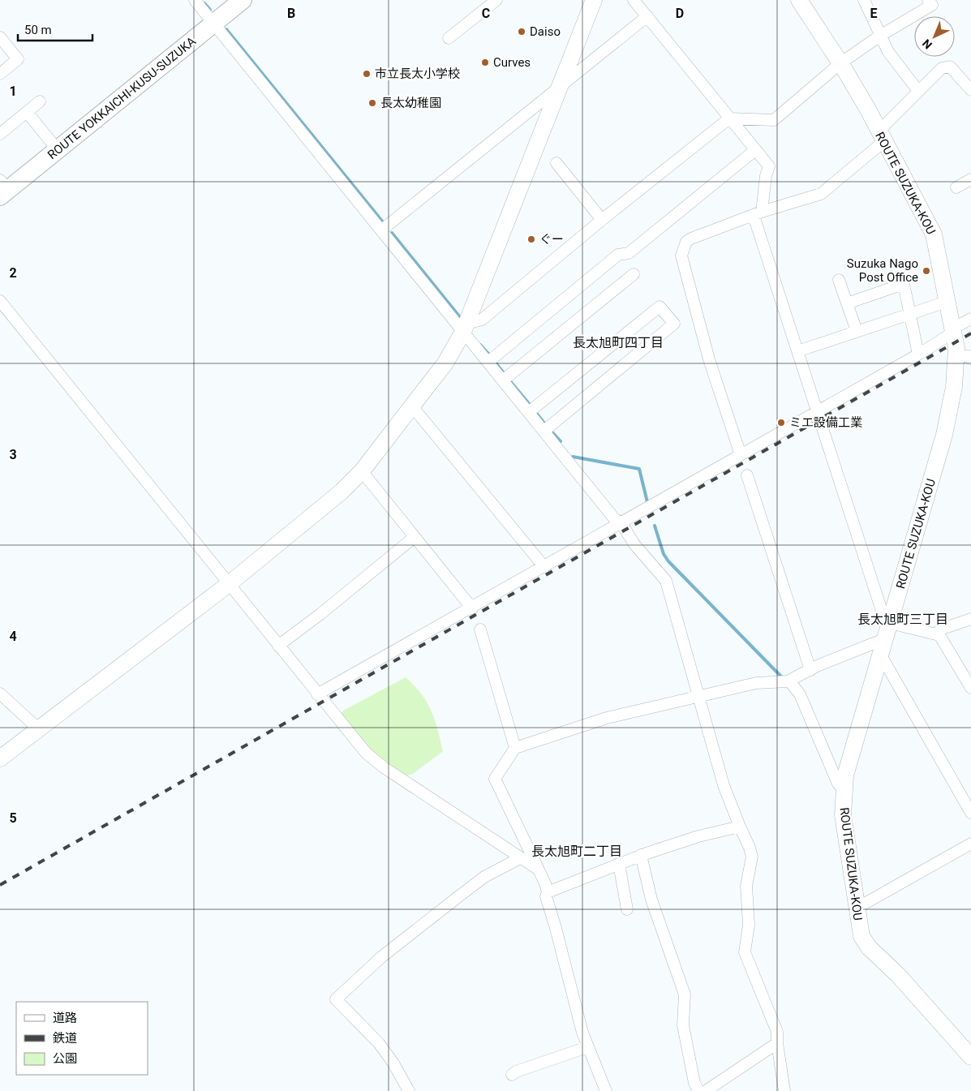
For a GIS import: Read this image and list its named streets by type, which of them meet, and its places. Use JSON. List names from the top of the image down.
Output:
{
  "streets": {
    "main road": ["ROUTE YOKKAICHI-KUSU-SUZUKA", "ROUTE SUZUKA-KOU"]
  },
  "districts": ["長太旭町四丁目", "長太旭町三丁目", "長太旭町二丁目"],
  "places": [
    "Daiso",
    "Curves",
    "市立長太小学校",
    "長太幼稚園",
    "ぐー",
    "Suzuka Nago Post Office",
    "ミエ設備工業"
  ],
  "legend": ["道路", "鉄道", "公園"],
  "scale_bar": "50 m",
  "north": "bottom left",
  "grid": {
    "columns": [
      "B",
      "C",
      "D",
      "E"
    ],
    "rows": [
      "1",
      "2",
      "3",
      "4",
      "5"
    ]
  }
}
